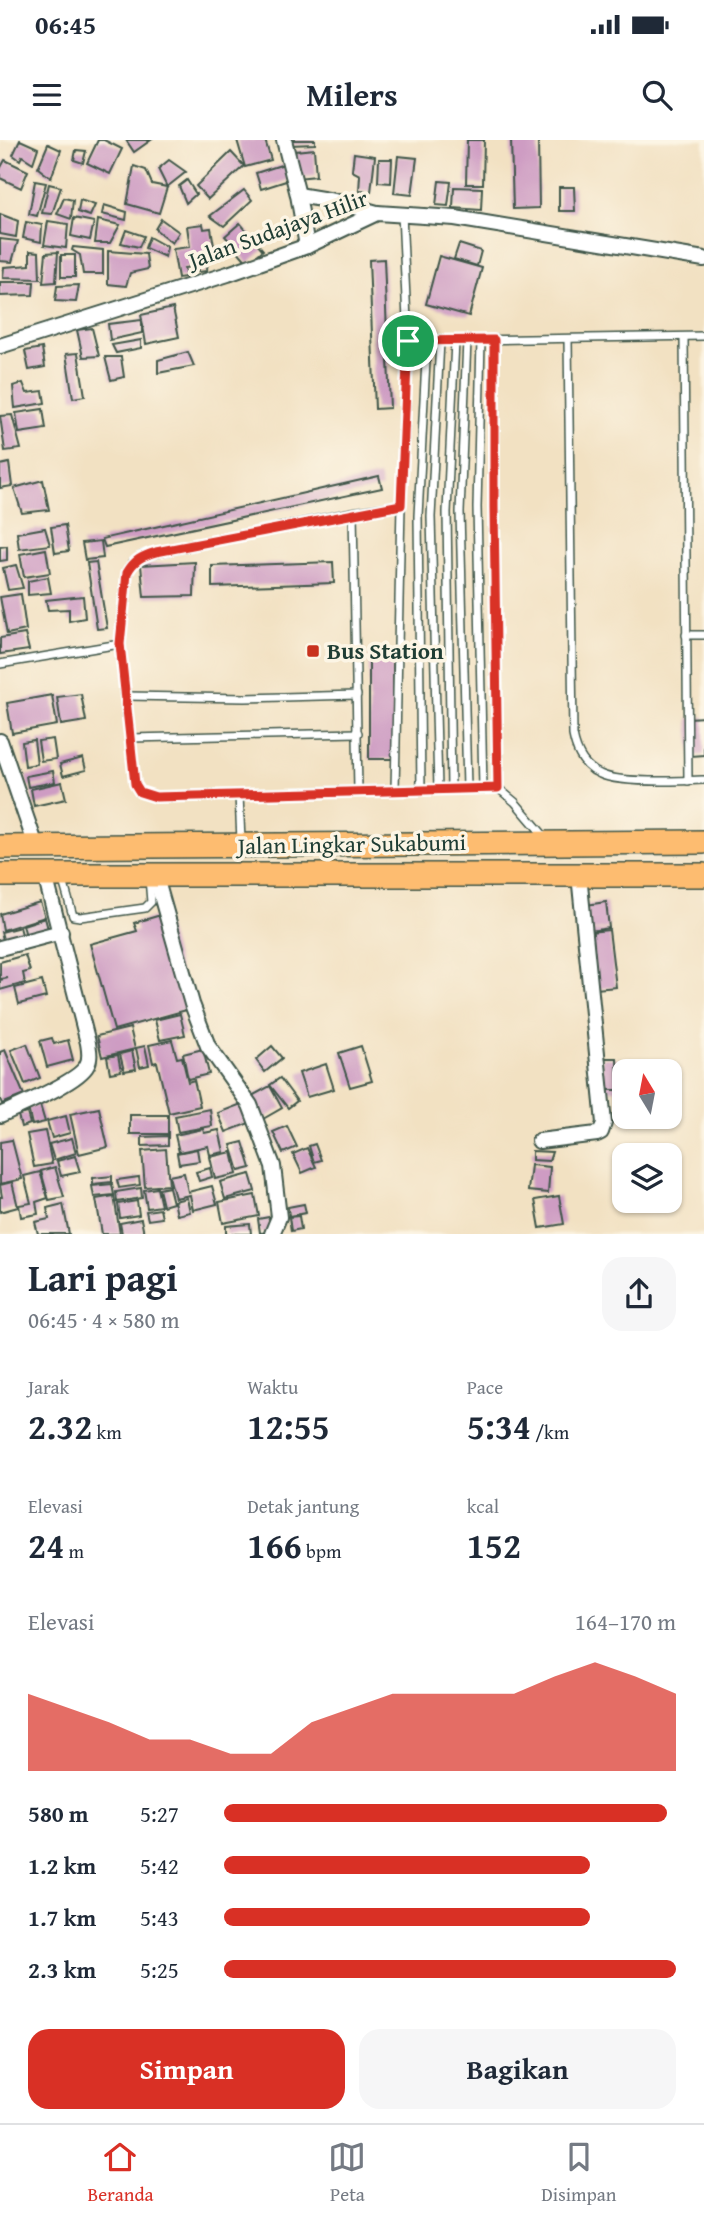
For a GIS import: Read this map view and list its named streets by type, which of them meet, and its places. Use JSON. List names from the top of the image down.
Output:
{
  "streets": {
    "main road": ["Jalan Lingkar Sukabumi"],
    "street": ["Jalan Sudajaya Hilir"]
  },
  "places": {
    "transit": ["Bus Station"]
  },
  "north": "top",
  "page": {
    "status": "06:45",
    "header": "Milers",
    "heading": ["Lari pagi", "06:45 · 4 × 580 m"],
    "stats": [
      ["Jarak", "2.32 km"],
      ["Waktu", "12:55"],
      ["Pace", "5:34 /km"],
      ["Elevasi", "24 m"],
      ["Detak jantung", "166 bpm"],
      ["kcal", "152"]
    ],
    "chart": ["Elevasi", "164–170 m"],
    "list": [
      {
        "name": "580 m",
        "note": "5:27"
      },
      {
        "name": "1.2 km",
        "note": "5:42"
      },
      {
        "name": "1.7 km",
        "note": "5:43"
      },
      {
        "name": "2.3 km",
        "note": "5:25"
      }
    ],
    "buttons": ["Simpan", "Bagikan"],
    "tabs": ["Beranda", "Peta", "Disimpan"]
  }
}
